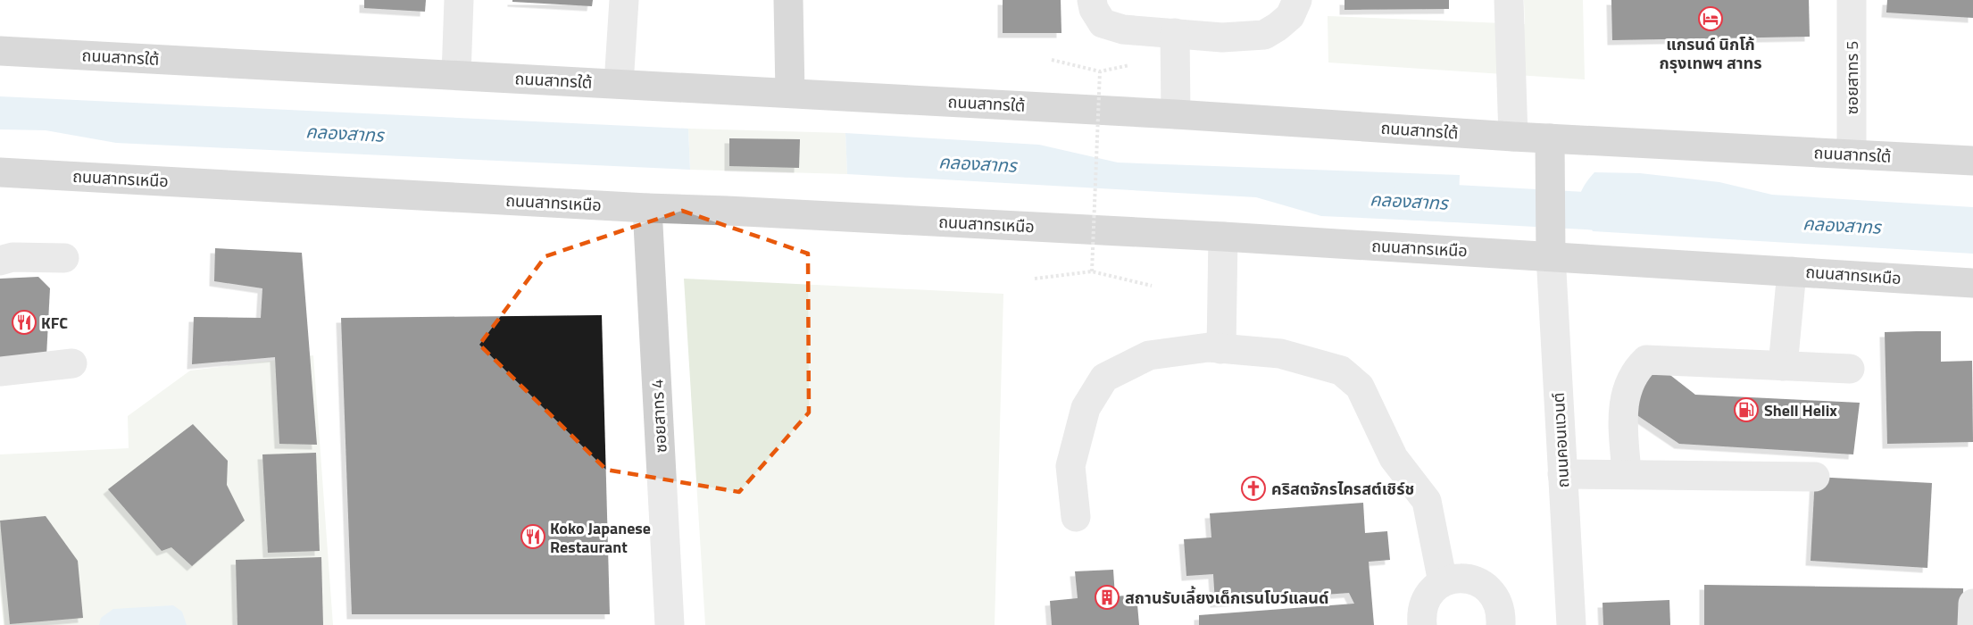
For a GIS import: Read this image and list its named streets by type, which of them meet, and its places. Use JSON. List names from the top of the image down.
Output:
{
  "streets": {
    "main road": ["ถนนสาทรใต้", "ถนนสาทรเหนือ"],
    "street": ["ซอยสาทร 5", "ซอยสาทร 4", "ถนนคอนแวนต์"]
  },
  "crossings": [
    ["ถนนสาทรใต้", "ซอยสาทร 5"],
    ["ถนนสาทรเหนือ", "ซอยสาทร 4"],
    ["ถนนสาทรเหนือ", "ถนนคอนแวนต์"]
  ],
  "water": ["คลองสาทร"],
  "places": {
    "hotel": ["แกรนด์ นิกโก้ กรุงเทพฯ สาทร"],
    "restaurant": ["KFC", "Koko Japanese Restaurant"],
    "fuel station": ["Shell Helix"],
    "church": ["คริสตจักรไครสต์เชิร์ช"],
    "building": ["สถานรับเลี้ยงเด็กเรนโบว์แลนด์"]
  }
}
